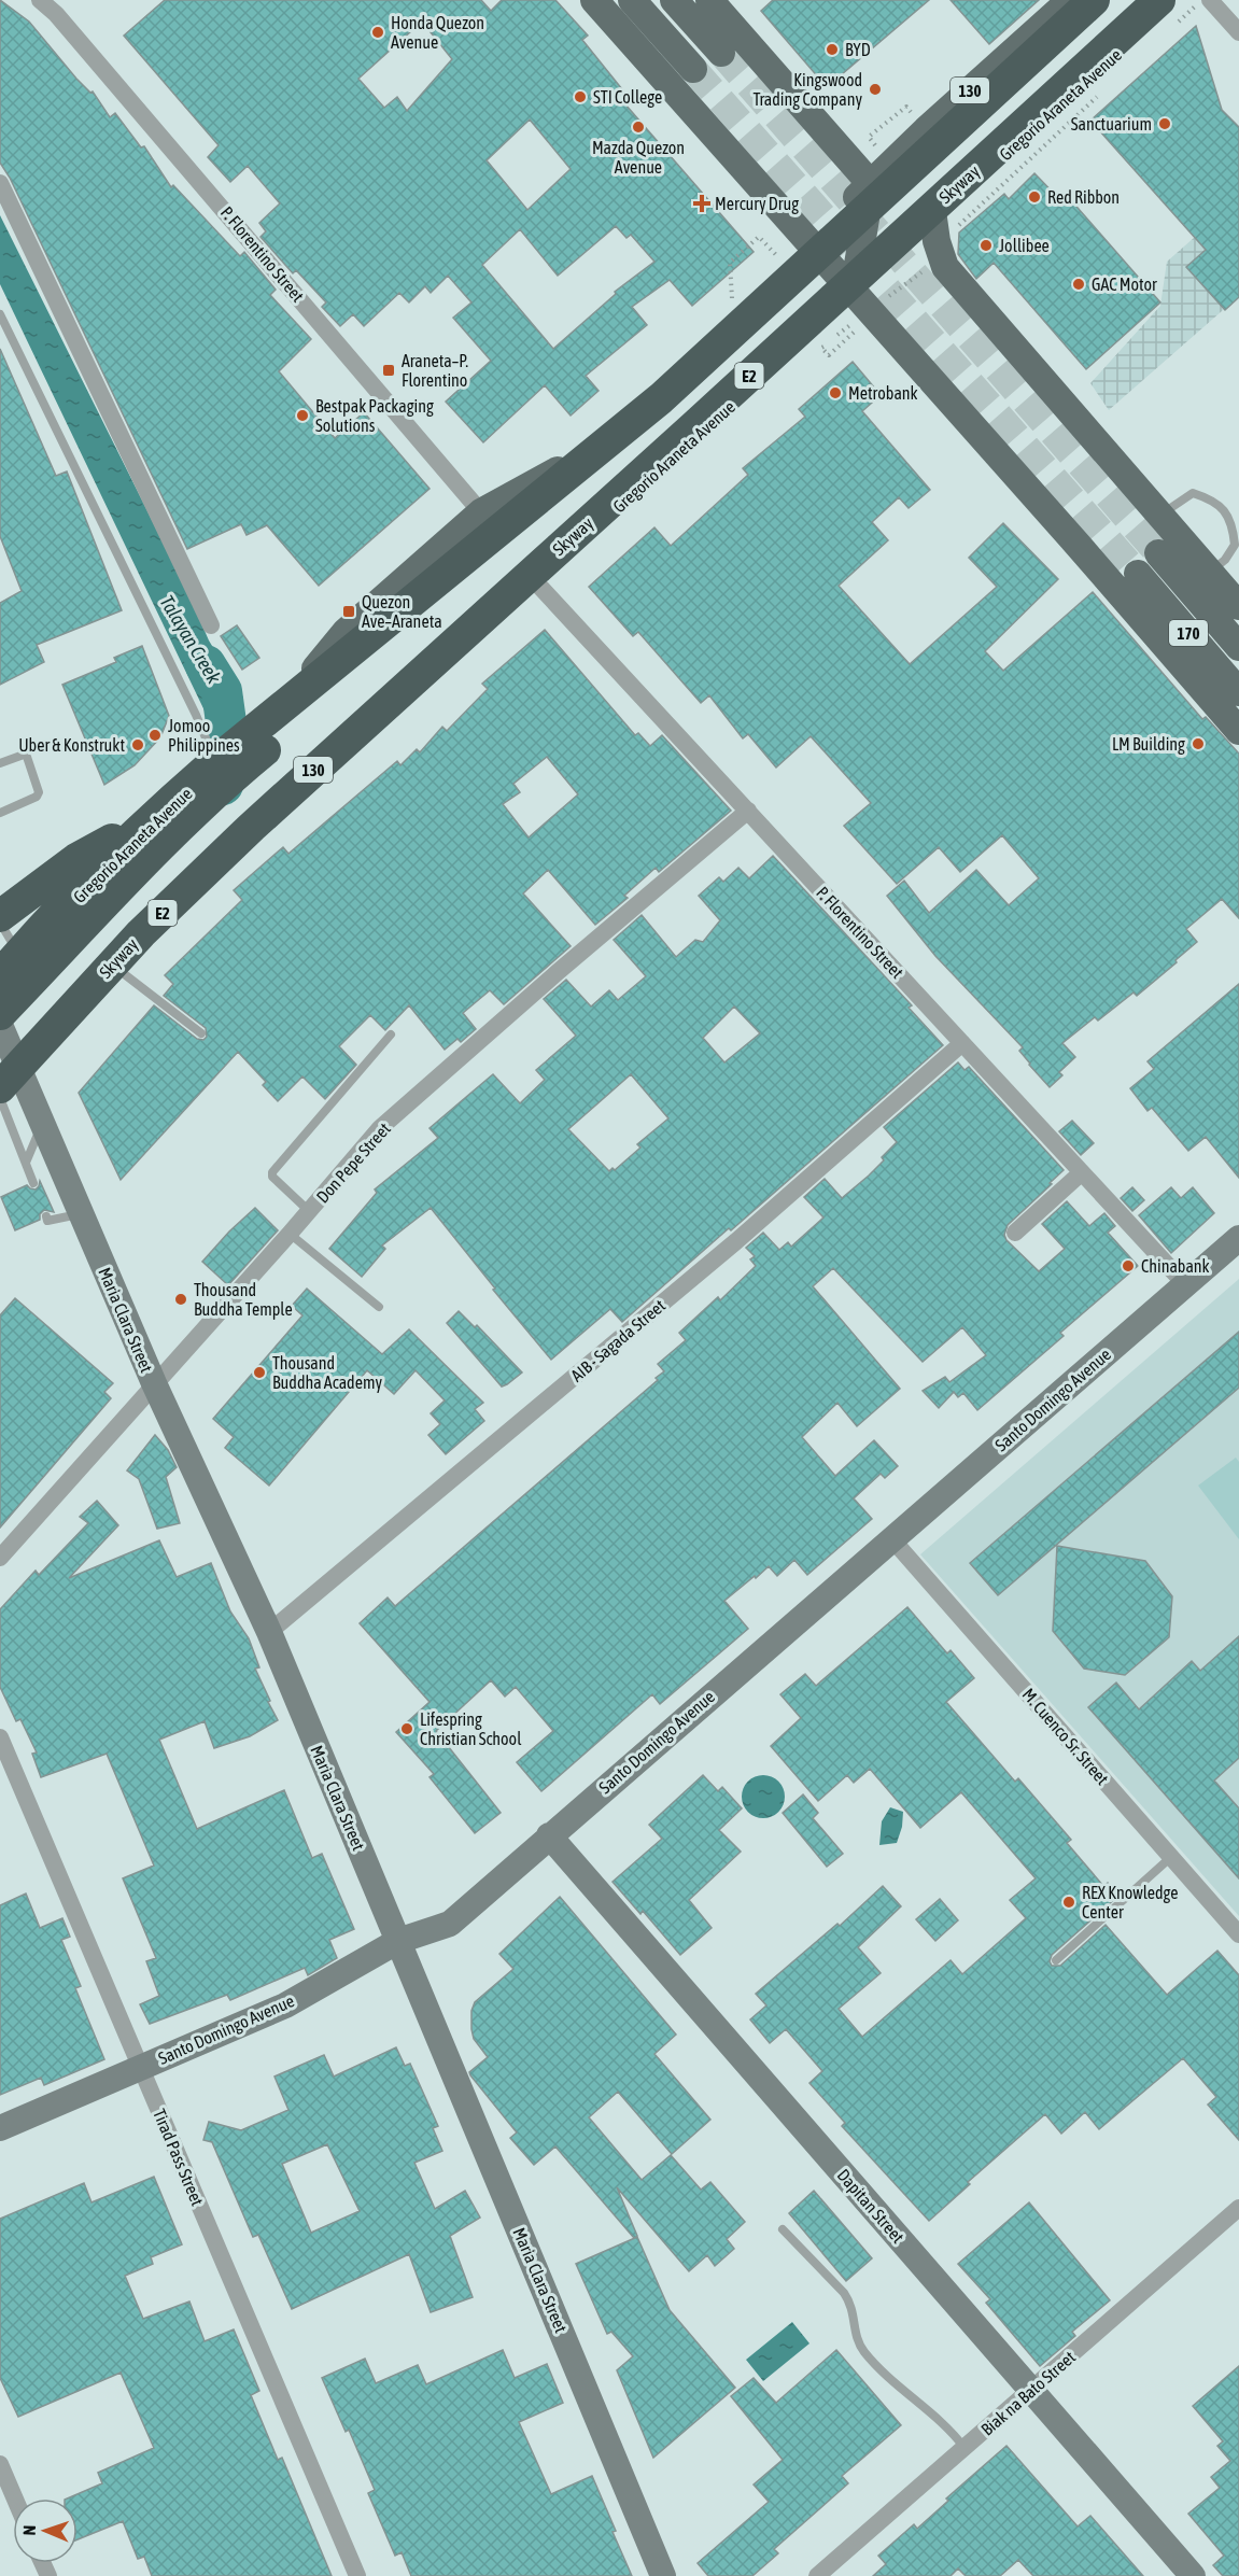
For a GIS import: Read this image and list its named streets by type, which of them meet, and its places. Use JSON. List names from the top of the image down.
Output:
{
  "streets": {
    "highway": ["Skyway", "E2"],
    "main road": ["130", "Gregorio Araneta Avenue", "170"],
    "street": [
      "P. Florentino Street",
      "Don Pepe Street",
      "Maria Clara Street",
      "AIB - Sagada Street",
      "Santo Domingo Avenue",
      "M. Cuenco Sr. Street",
      "Tirad Pass Street",
      "Dapitan Street",
      "Biak na Bato Street"
    ]
  },
  "crossings": [
    ["Gregorio Araneta Avenue", "Skyway"],
    ["Gregorio Araneta Avenue", "P. Florentino Street"],
    ["Gregorio Araneta Avenue", "E2"],
    ["Gregorio Araneta Avenue", "Maria Clara Street"],
    ["P. Florentino Street", "Don Pepe Street"],
    ["P. Florentino Street", "AIB - Sagada Street"],
    ["P. Florentino Street", "Santo Domingo Avenue"],
    ["Don Pepe Street", "Maria Clara Street"],
    ["Maria Clara Street", "AIB - Sagada Street"],
    ["Maria Clara Street", "Santo Domingo Avenue"],
    ["Santo Domingo Avenue", "M. Cuenco Sr. Street"],
    ["Santo Domingo Avenue", "Tirad Pass Street"],
    ["Santo Domingo Avenue", "Dapitan Street"],
    ["Dapitan Street", "Biak na Bato Street"]
  ],
  "water": ["Talayan Creek"],
  "places": {
    "other": [
      "Honda Quezon Avenue",
      "BYD",
      "Kingswood Trading Company",
      "STI College",
      "Sanctuarium",
      "Mazda Quezon Avenue",
      "Red Ribbon",
      "Jollibee",
      "GAC Motor",
      "Metrobank",
      "Bestpak Packaging Solutions",
      "Jomoo Philippines",
      "LM Building",
      "Uber & Konstrukt",
      "Chinabank",
      "Thousand Buddha Temple",
      "Thousand Buddha Academy",
      "Lifespring Christian School",
      "REX Knowledge Center"
    ],
    "health": ["Mercury Drug"],
    "transit": ["Araneta–P. Florentino", "Quezon Ave–Araneta"]
  },
  "north": "left"
}
